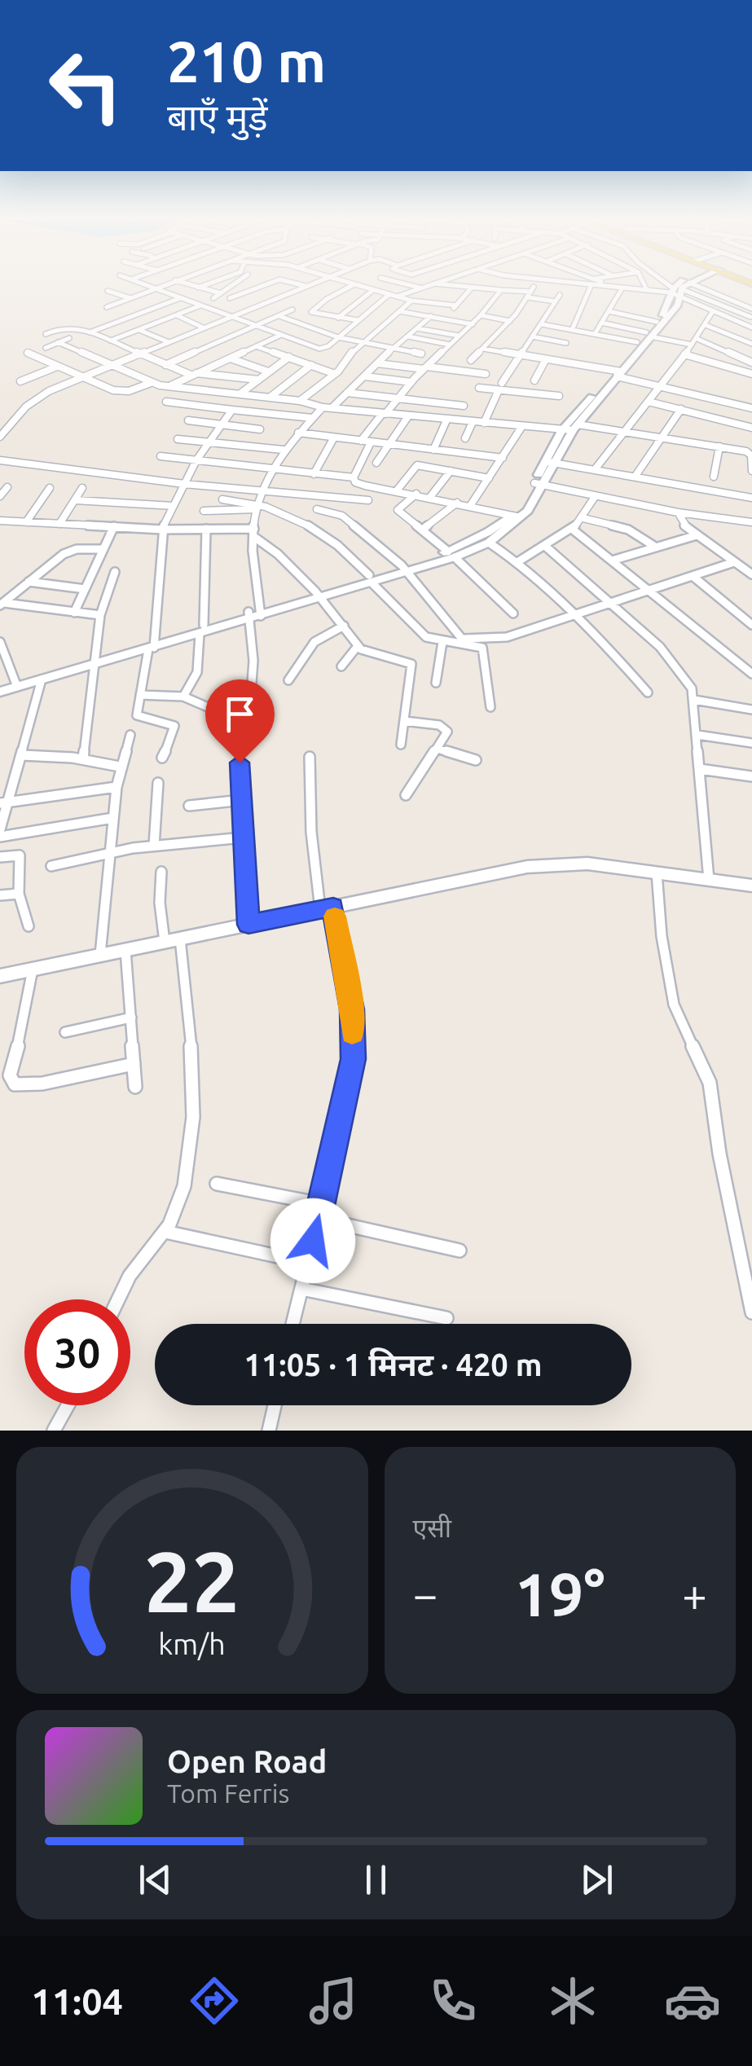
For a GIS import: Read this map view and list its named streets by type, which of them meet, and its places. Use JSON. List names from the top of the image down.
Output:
{
  "page": {
    "turn": ["210 m", "बाएँ मुड़ें"],
    "limit": "30",
    "trip": "11:05 · 1 मिनट · 420 m",
    "tile": "एसी",
    "heat": ["−", "19°", "+"],
    "song": ["Open Road", "Tom Ferris"],
    "tabs": "11:04",
    "gauge": ["22", "km/h"]
  }
}
